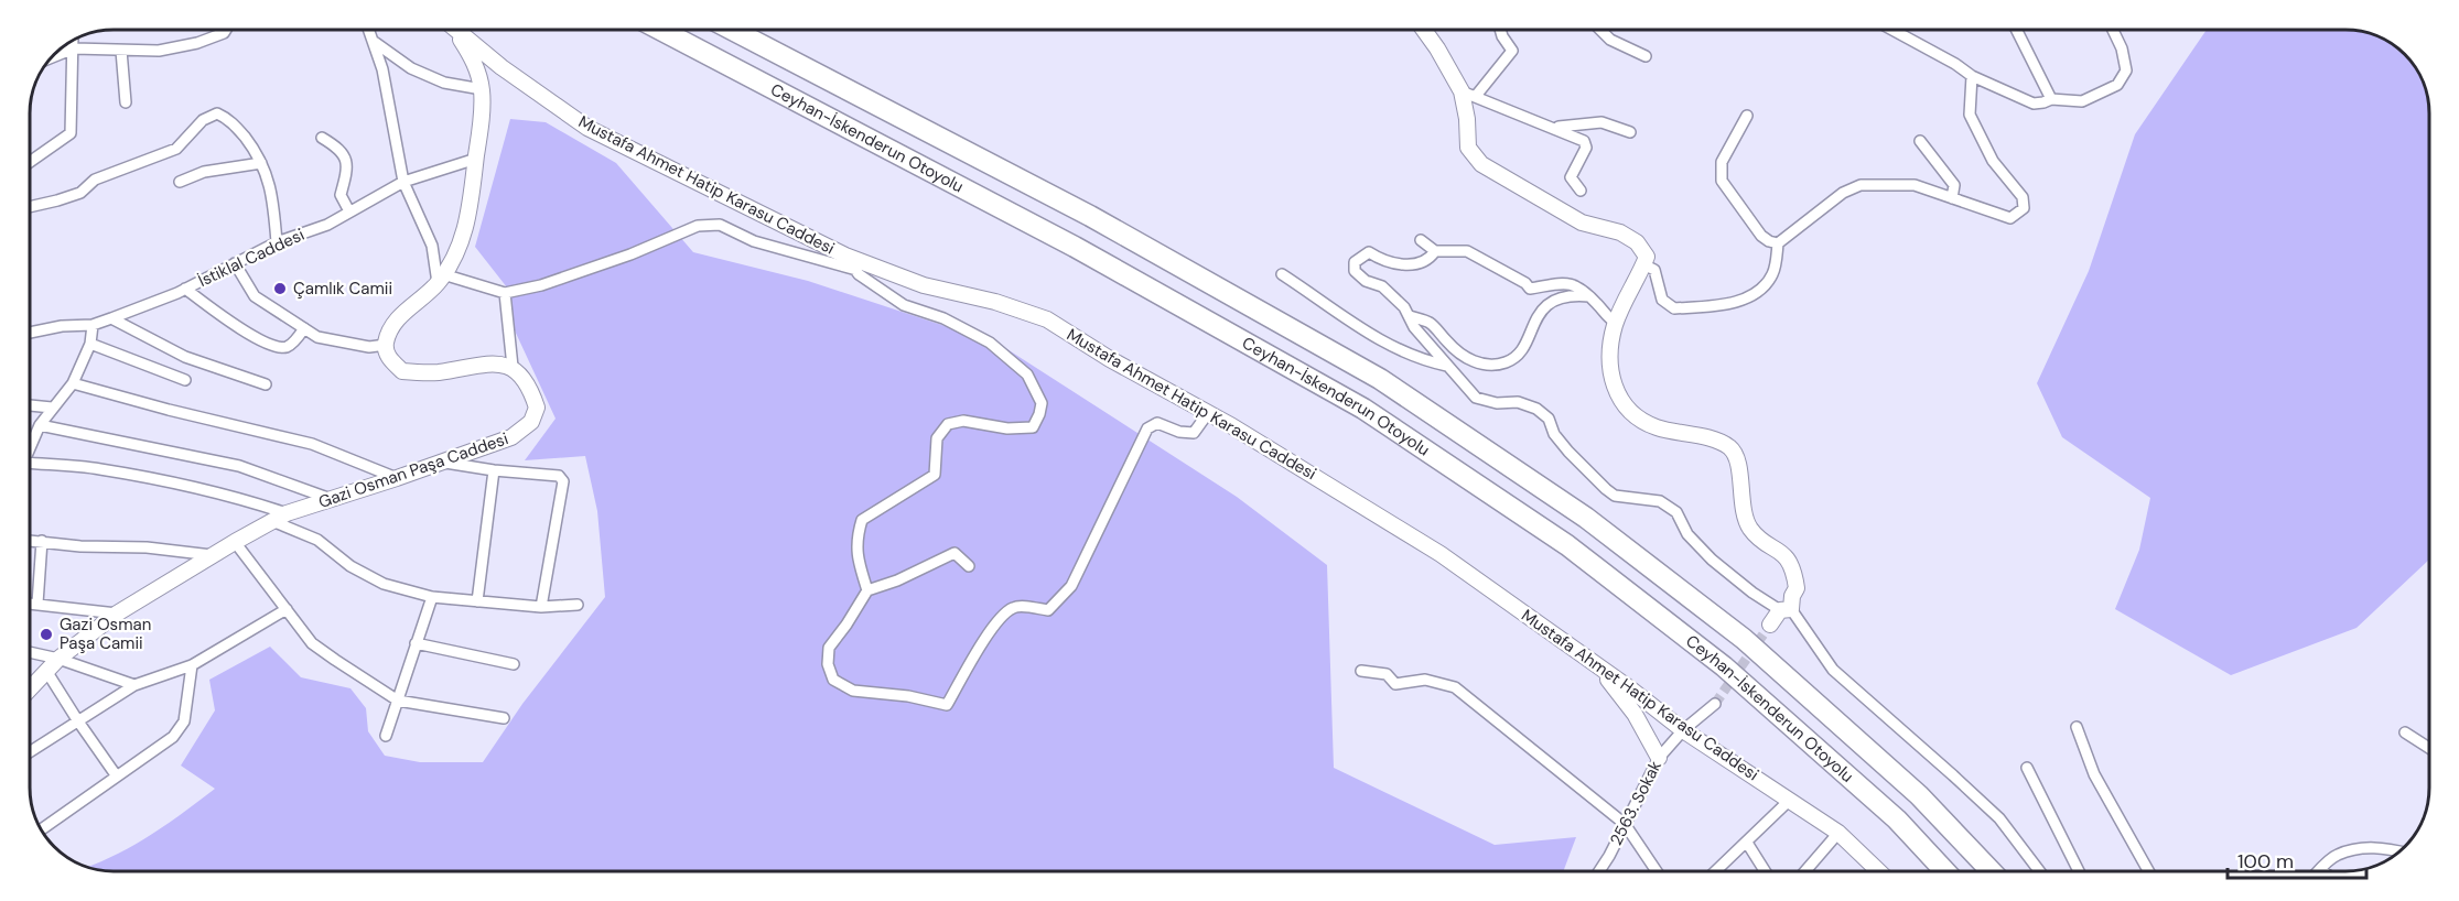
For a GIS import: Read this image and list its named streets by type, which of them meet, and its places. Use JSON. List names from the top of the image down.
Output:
{
  "streets": {
    "highway": ["Ceyhan-İskenderun Otoyolu"],
    "street": [
      "Mustafa Ahmet Hatip Karasu Caddesi",
      "İstiklal Caddesi",
      "Gazi Osman Paşa Caddesi",
      "2563. Sokak"
    ]
  },
  "crossings": [
    ["Mustafa Ahmet Hatip Karasu Caddesi", "2563. Sokak"]
  ],
  "places": ["Çamlık Camii", "Gazi Osman Paşa Camii"],
  "scale_bar": "100 m"
}
